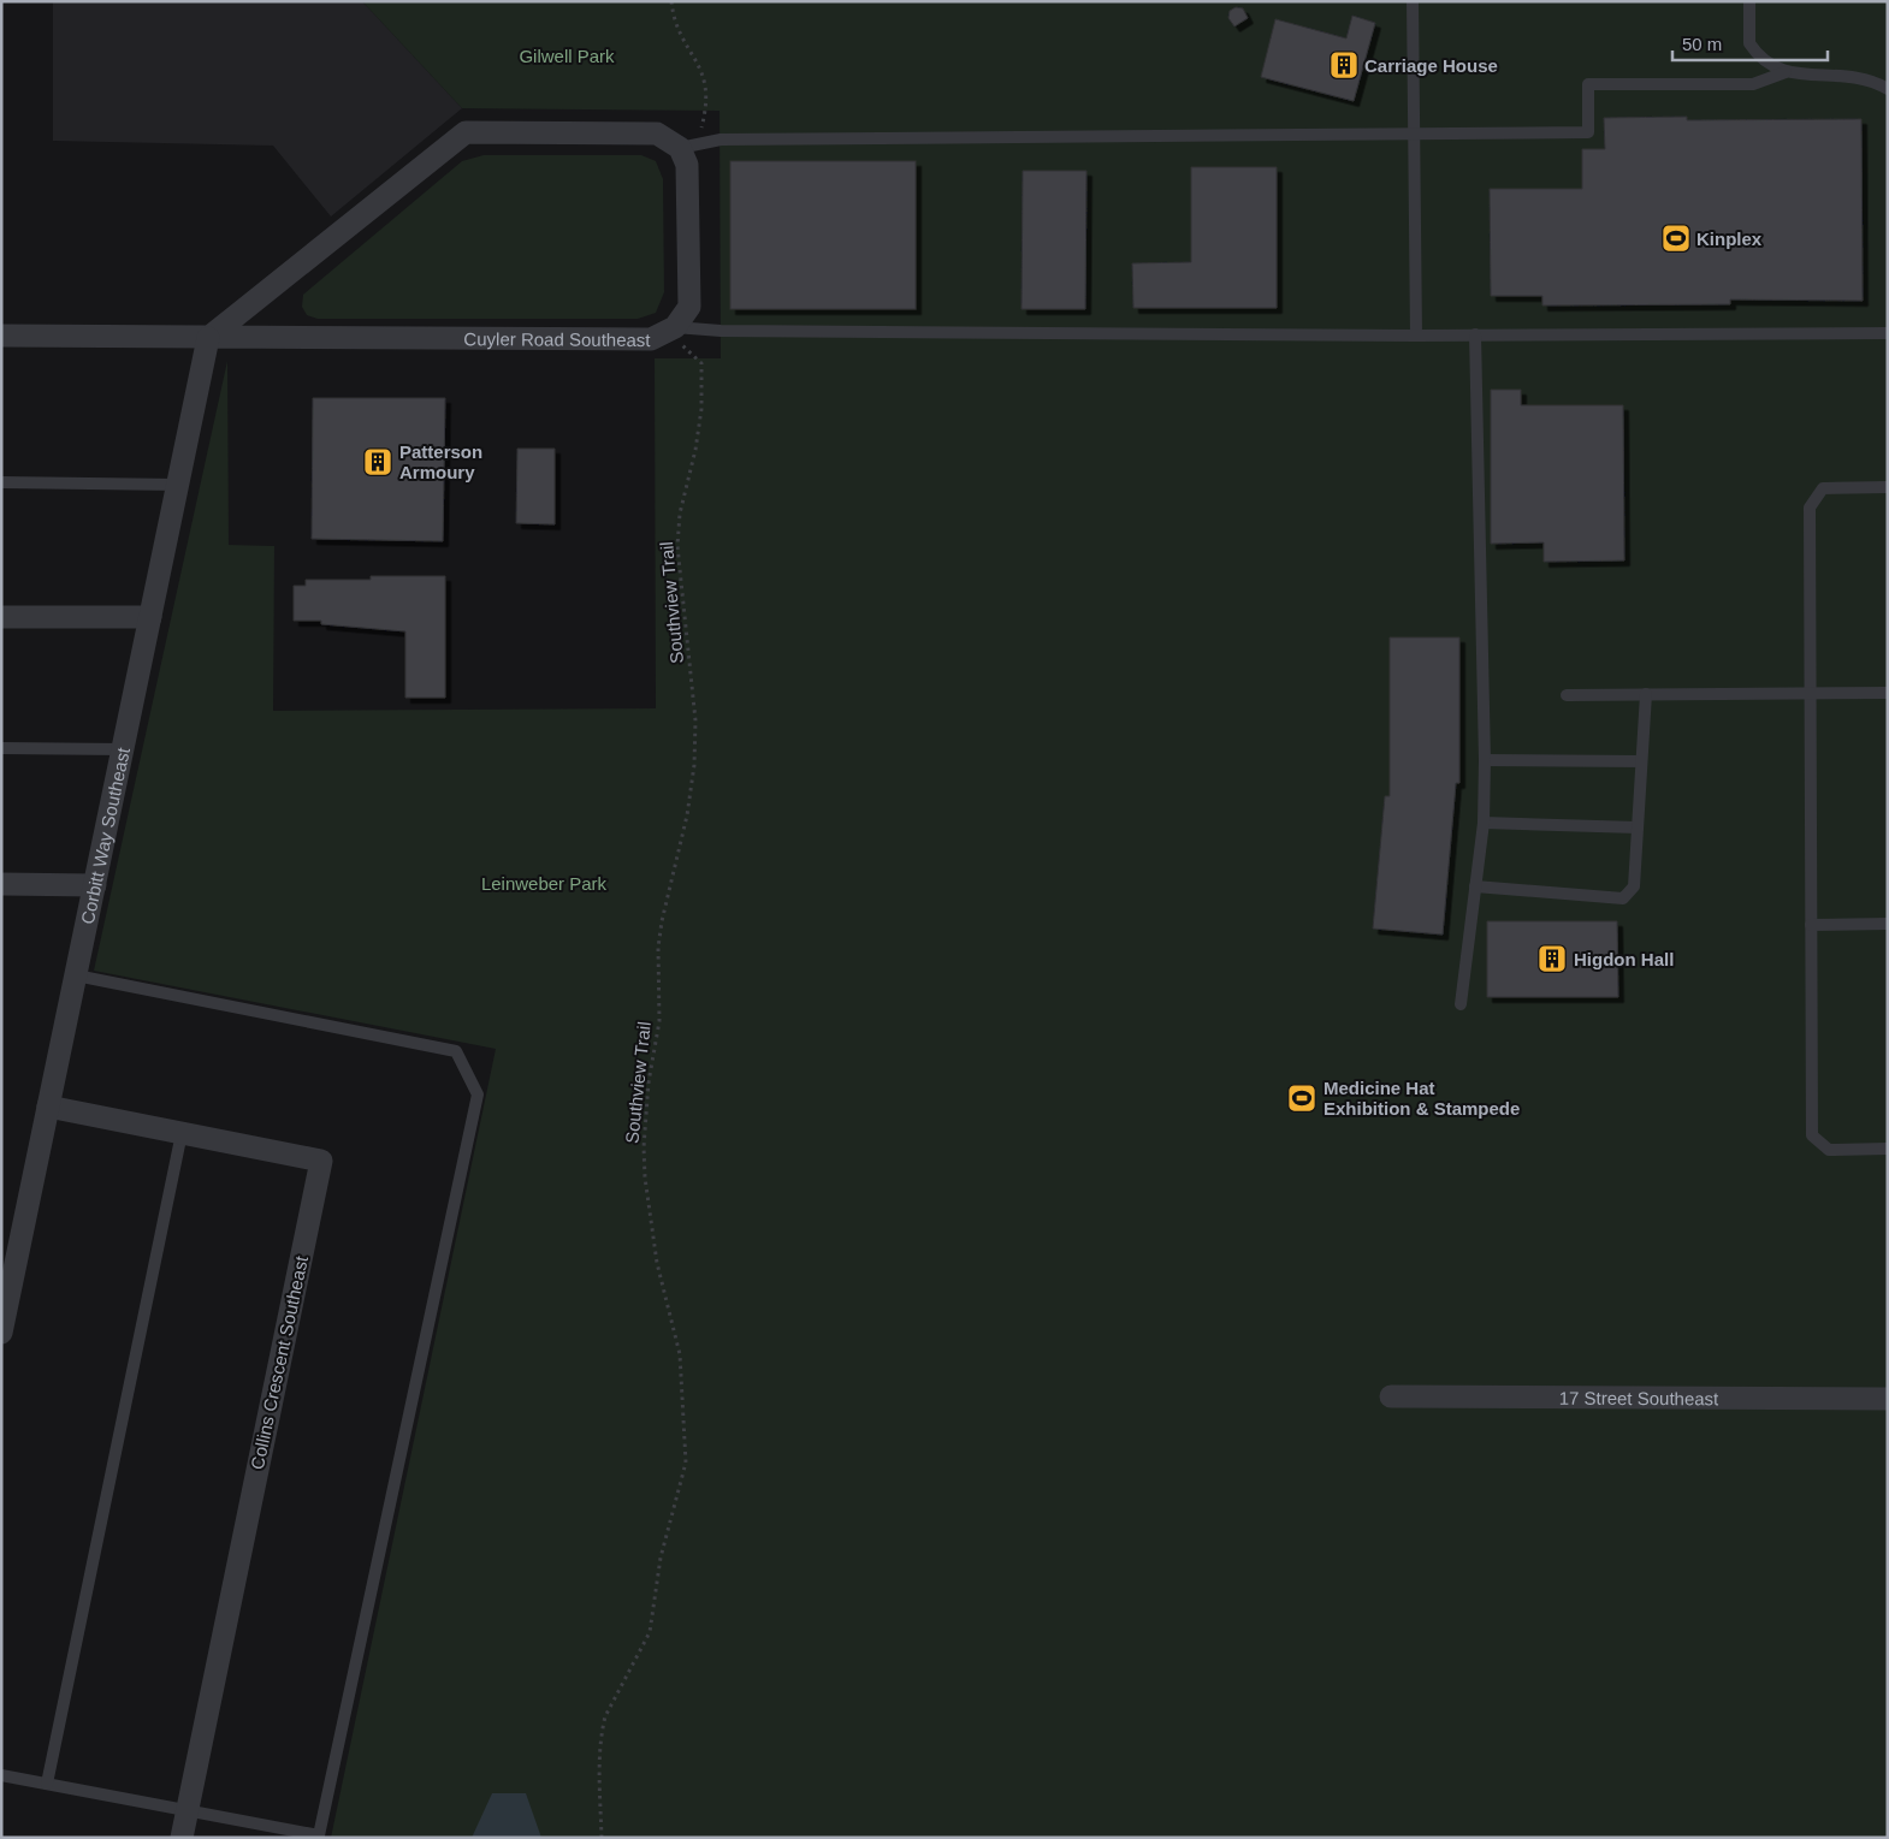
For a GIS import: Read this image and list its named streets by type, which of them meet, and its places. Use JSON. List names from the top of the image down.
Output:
{
  "streets": {
    "street": [
      "Cuyler Road Southeast",
      "Corbitt Way Southeast",
      "Collins Crescent Southeast",
      "17 Street Southeast"
    ],
    "path": ["Southview Trail"]
  },
  "crossings": [
    ["Cuyler Road Southeast", "Southview Trail"],
    ["Cuyler Road Southeast", "Corbitt Way Southeast"],
    ["Corbitt Way Southeast", "Collins Crescent Southeast"]
  ],
  "parks": ["Gilwell Park", "Leinweber Park"],
  "places": {
    "building": ["Carriage House", "Patterson Armoury", "Higdon Hall"],
    "sports": ["Kinplex", "Medicine Hat Exhibition & Stampede"]
  },
  "scale_bar": "50 m"
}
